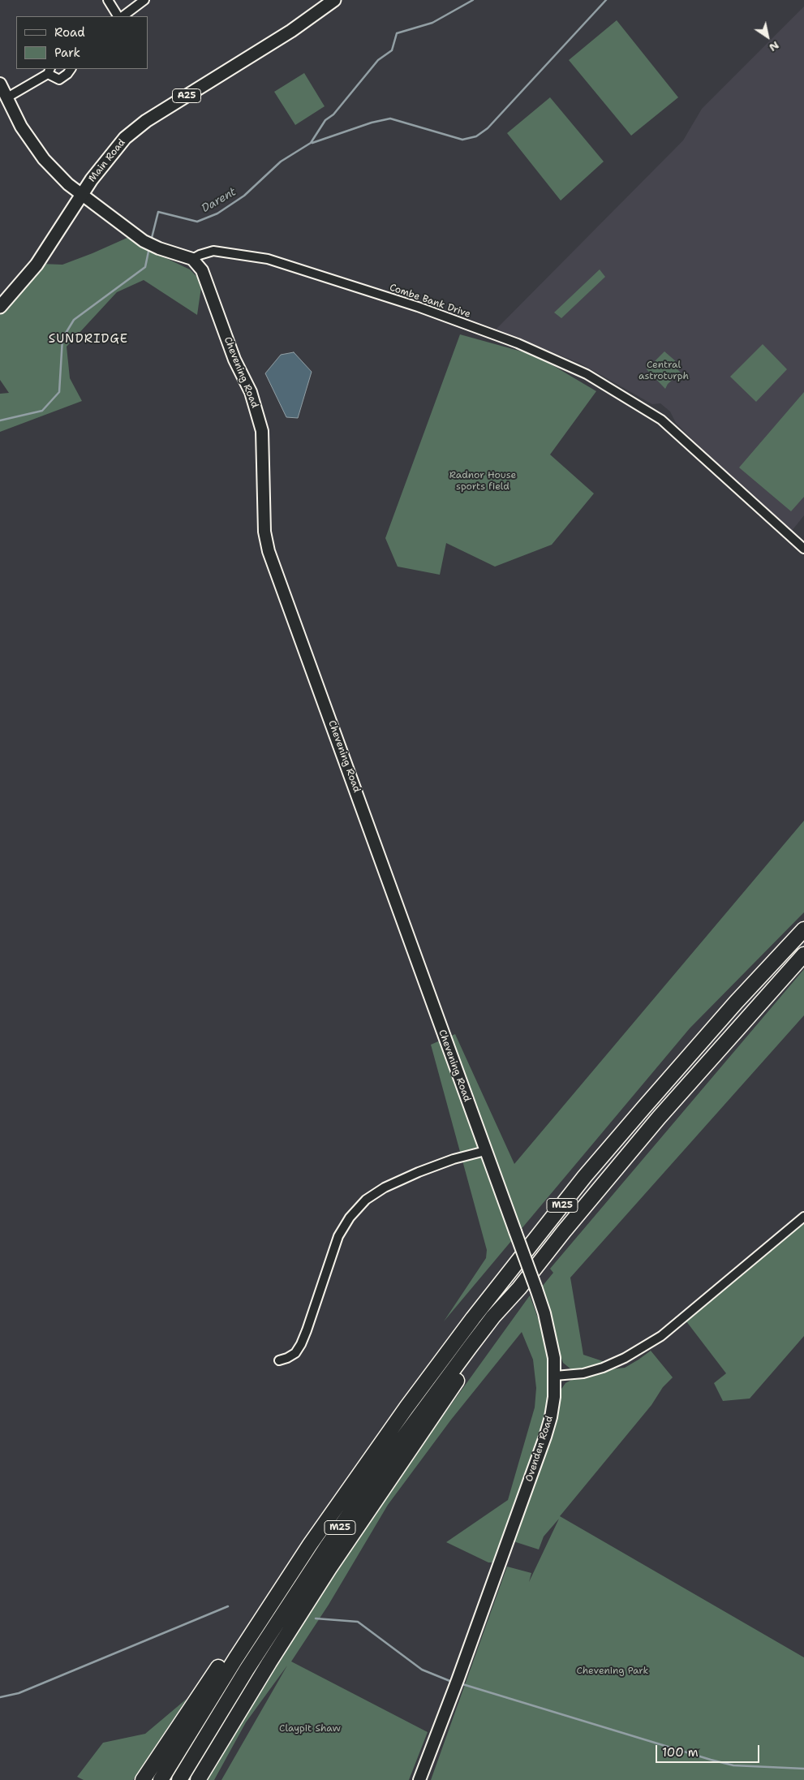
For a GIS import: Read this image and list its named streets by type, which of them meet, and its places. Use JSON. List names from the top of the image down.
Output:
{
  "streets": {
    "highway": ["M25"],
    "main road": [
      "A25",
      "Main Road",
      "Chevening Road",
      "Ovenden Road"
    ],
    "street": ["Combe Bank Drive"]
  },
  "crossings": [
    ["Combe Bank Drive", "Chevening Road"],
    ["Chevening Road", "Ovenden Road"]
  ],
  "districts": ["SUNDRIDGE"],
  "water": ["Darent"],
  "parks": [
    "Central astroturph",
    "Radnor House sports field",
    "Chevening Park",
    "Claypit Shaw"
  ],
  "legend": ["Road", "Park"],
  "scale_bar": "100 m",
  "north": "bottom right"
}
